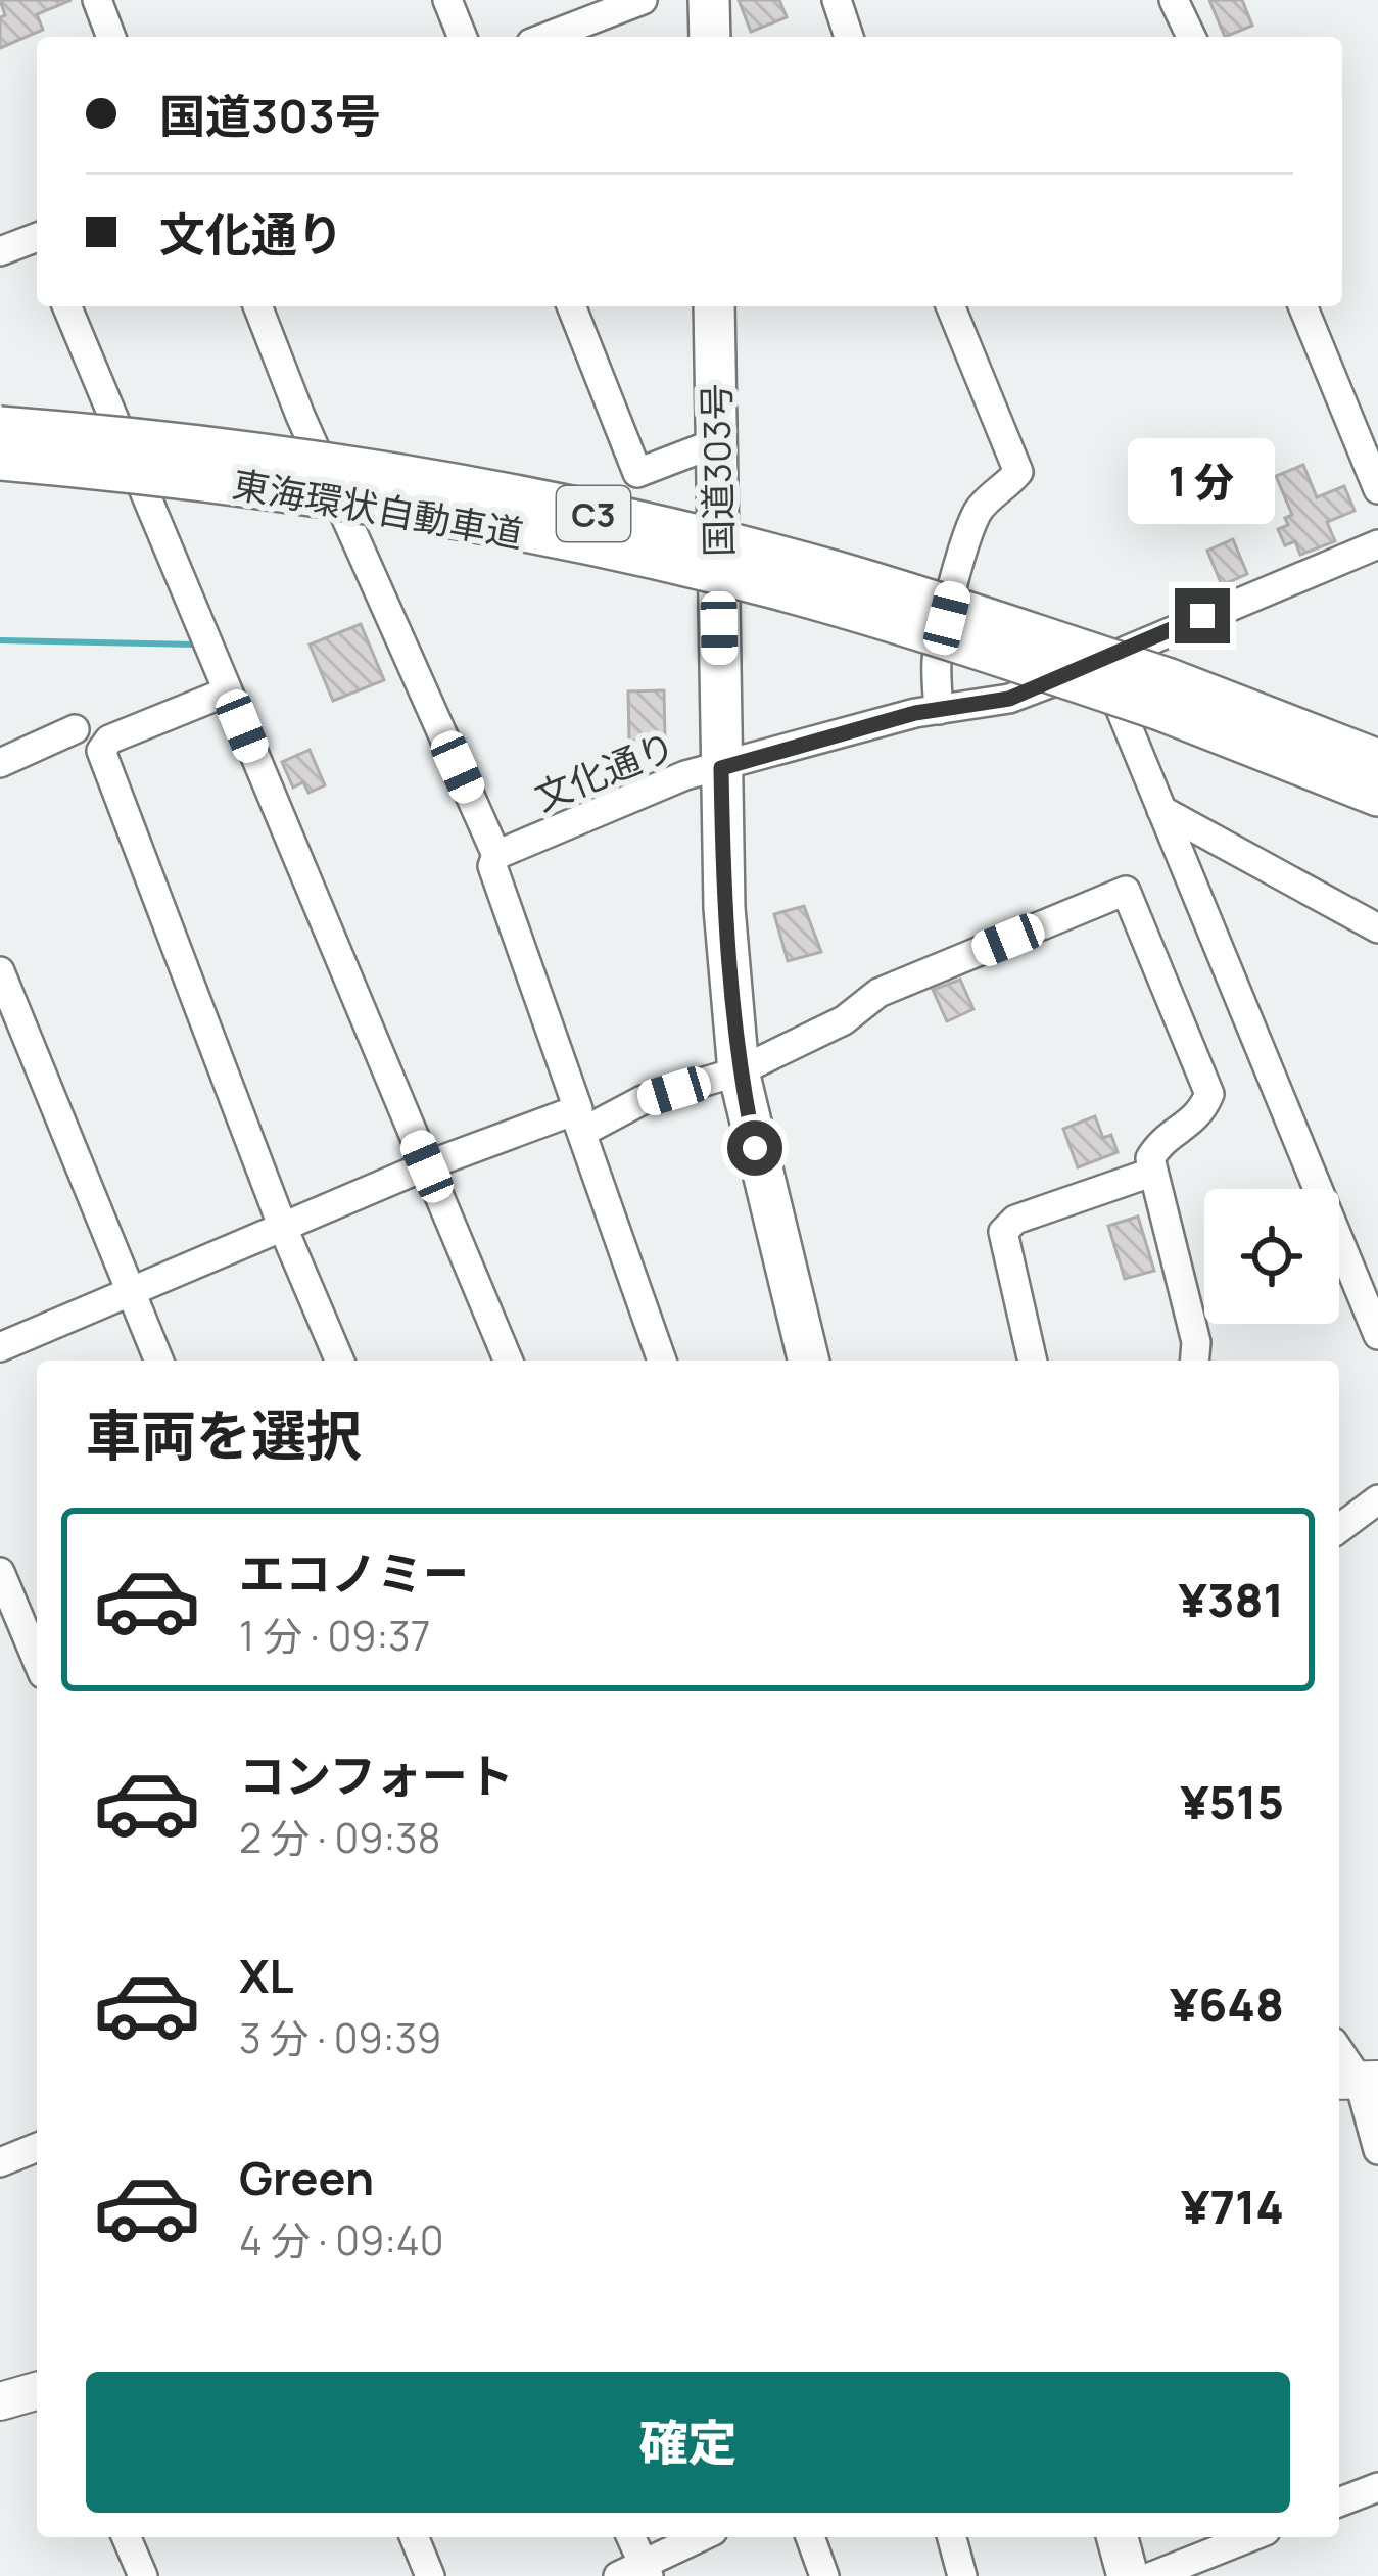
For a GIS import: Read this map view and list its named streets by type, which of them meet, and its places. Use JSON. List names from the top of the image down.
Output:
{
  "streets": {
    "highway": ["国道303号", "東海環状自動車道", "C3"],
    "street": ["文化通り"]
  },
  "crossings": [
    ["国道303号", "文化通り"]
  ],
  "page": {
    "banner": ["国道303号", "文化通り"],
    "bubble": "1 分",
    "heading": "車両を選択",
    "list": [
      {
        "name": "エコノミー",
        "note": "1 分 · 09:37",
        "value": "¥381"
      },
      {
        "name": "コンフォート",
        "note": "2 分 · 09:38",
        "value": "¥515"
      },
      {
        "name": "XL",
        "note": "3 分 · 09:39",
        "value": "¥648"
      },
      {
        "name": "Green",
        "note": "4 分 · 09:40",
        "value": "¥714"
      }
    ],
    "buttons": "確定"
  }
}
